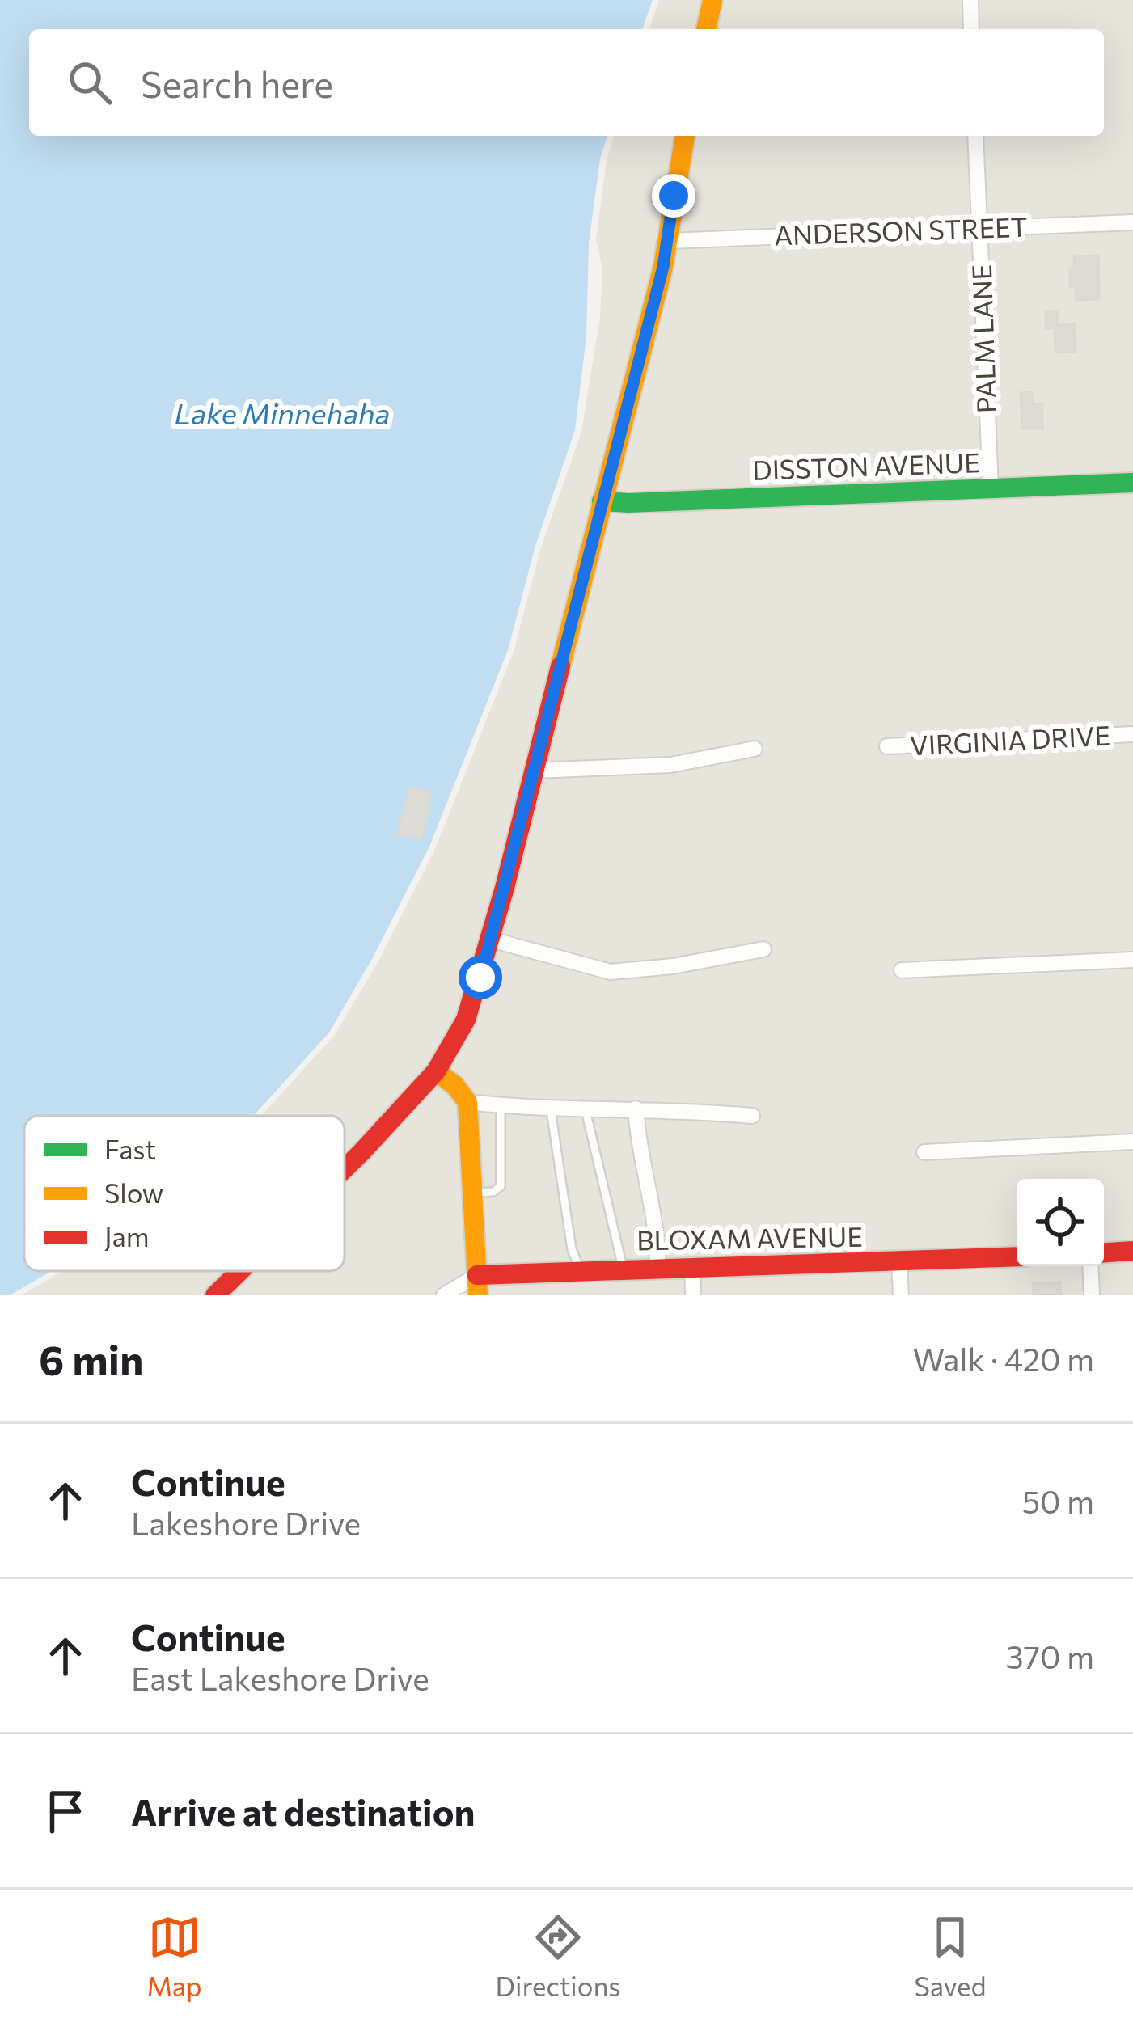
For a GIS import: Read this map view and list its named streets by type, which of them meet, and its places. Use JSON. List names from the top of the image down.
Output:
{
  "streets": {
    "street": [
      "ANDERSON STREET",
      "PALM LANE",
      "DISSTON AVENUE",
      "VIRGINIA DRIVE",
      "BLOXAM AVENUE"
    ]
  },
  "crossings": [
    ["ANDERSON STREET", "PALM LANE"],
    ["PALM LANE", "DISSTON AVENUE"]
  ],
  "water": ["Lake Minnehaha"],
  "legend": ["Fast", "Slow", "Jam"],
  "page": {
    "search": "Search here",
    "heading": ["6 min", "Walk · 420 m"],
    "list": [
      ["Continue", "Lakeshore Drive", "50 m"],
      ["Continue", "East Lakeshore Drive", "370 m"],
      "Arrive at destination"
    ],
    "nav": ["Map", "Directions", "Saved"]
  }
}
